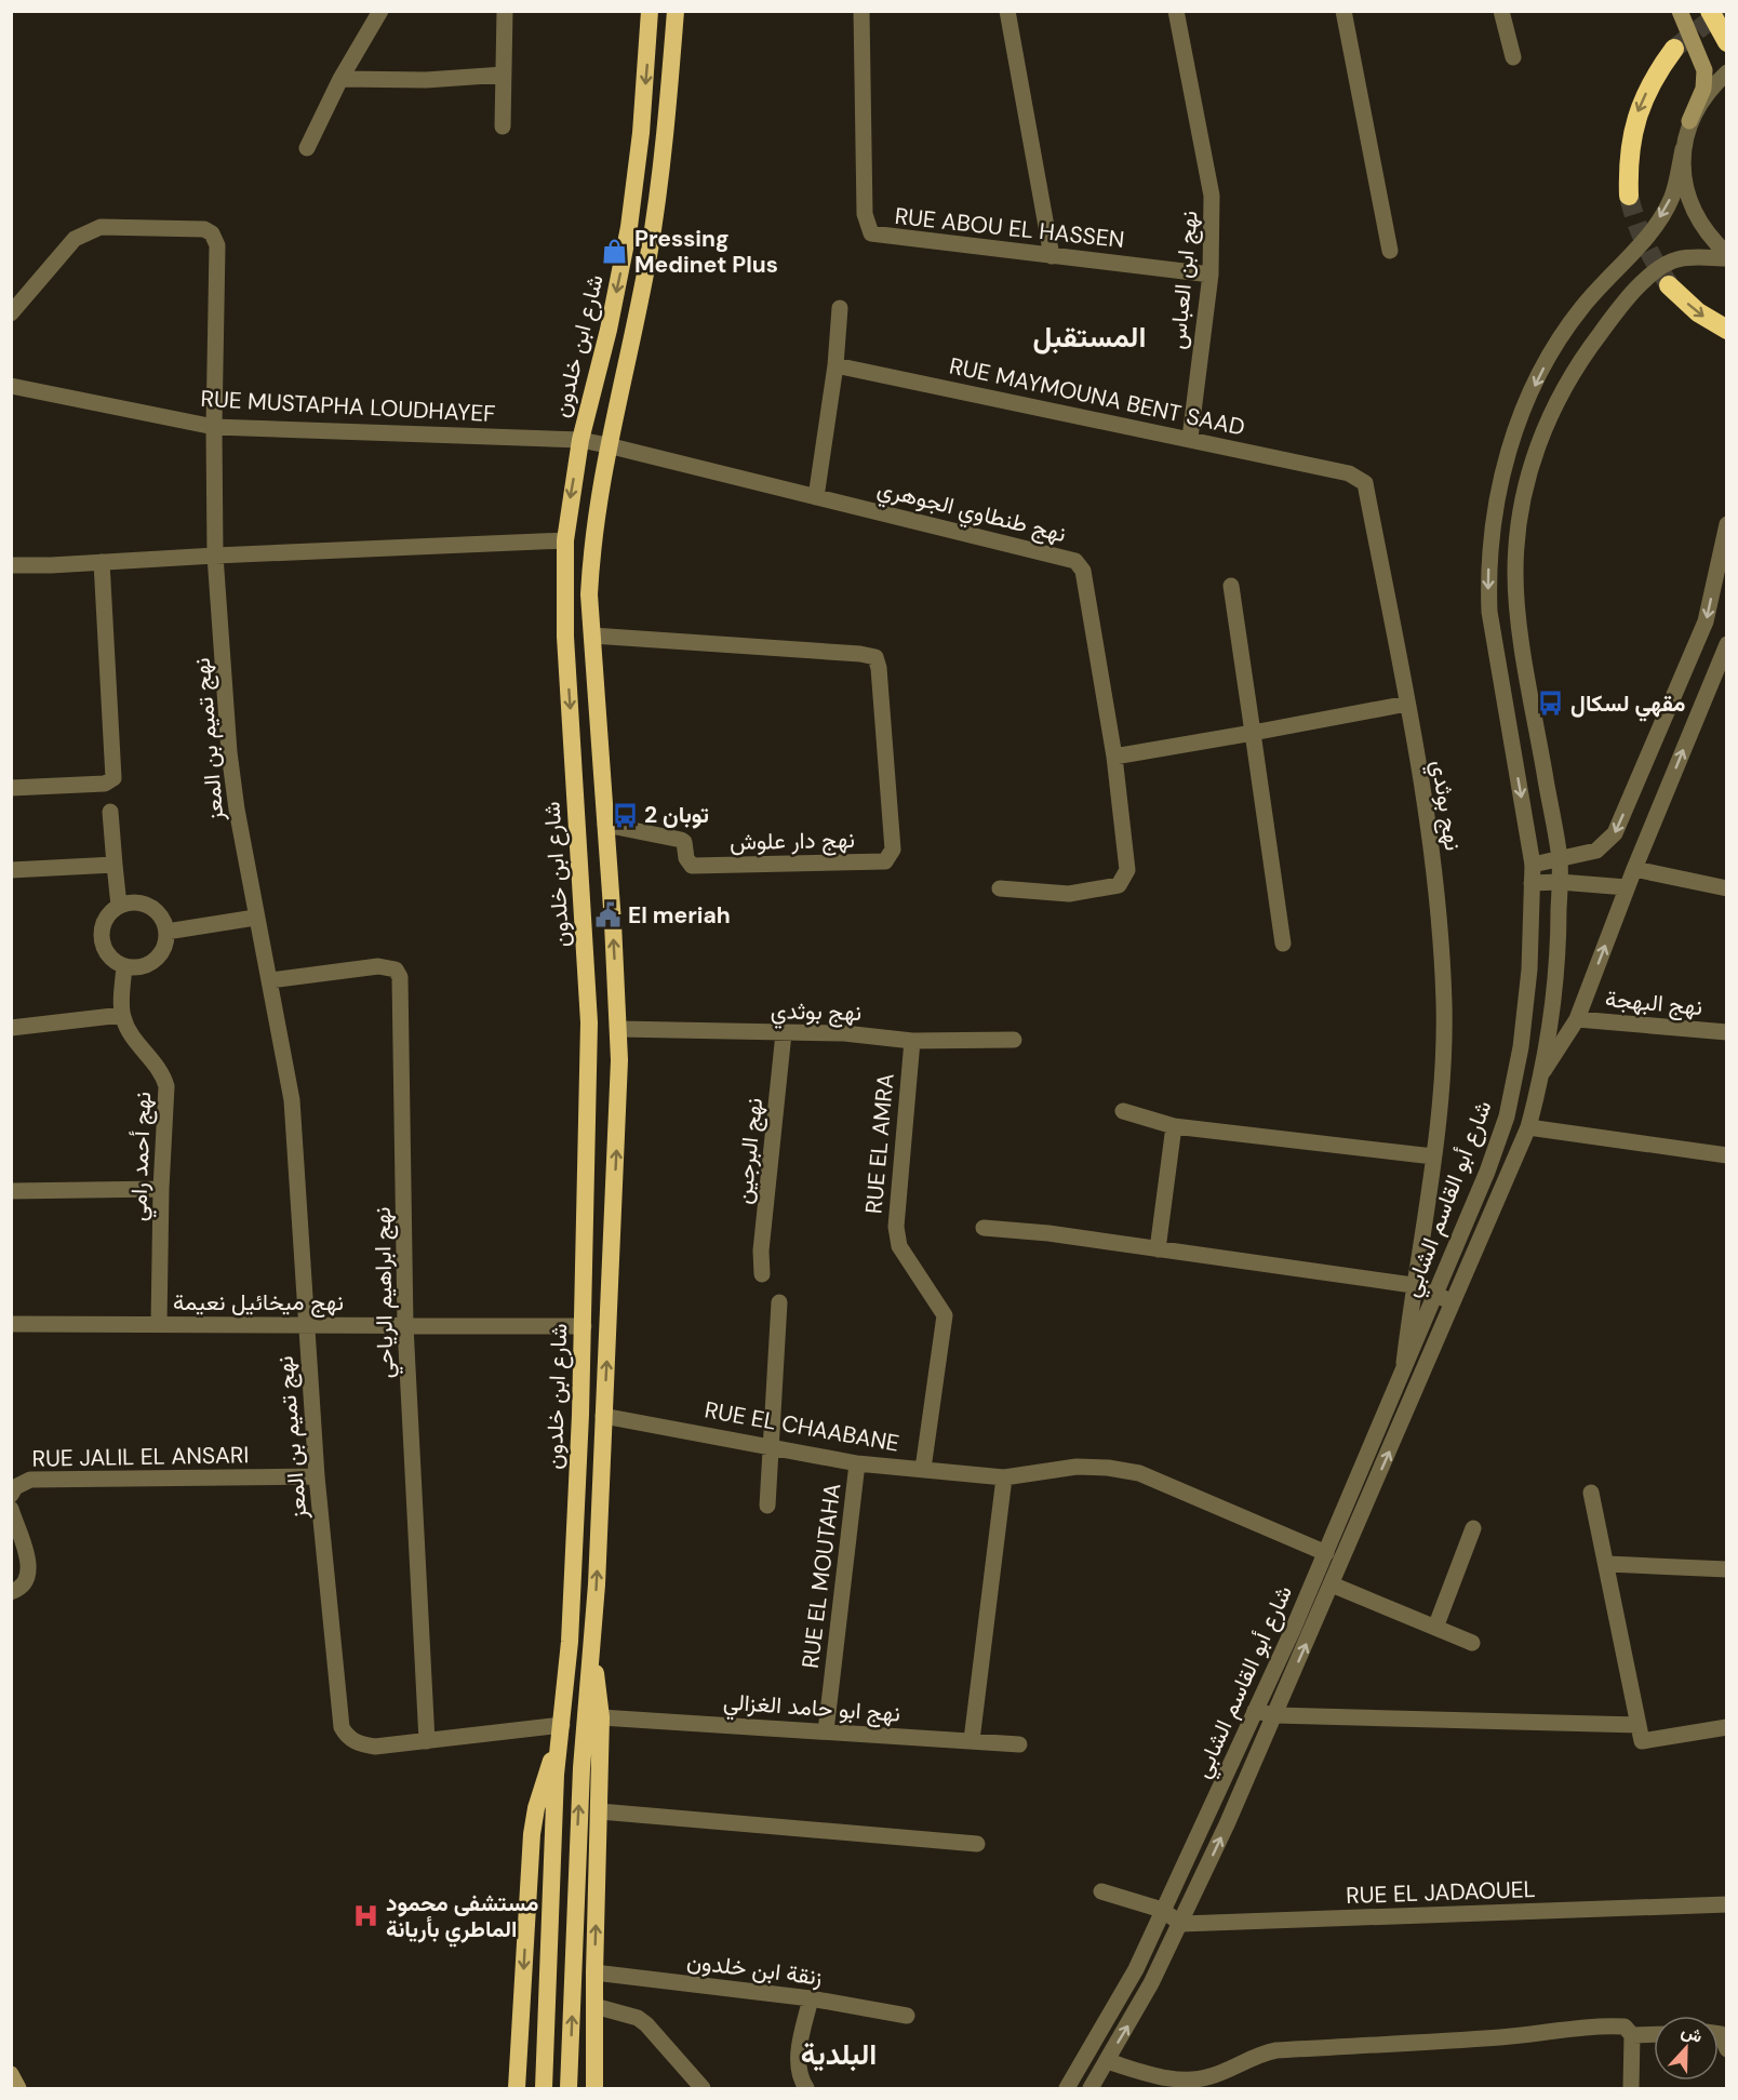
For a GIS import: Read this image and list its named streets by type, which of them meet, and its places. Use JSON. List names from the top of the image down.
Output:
{
  "streets": {
    "highway": ["شارع ابن خلدون"],
    "street": [
      "RUE ABOU EL HASSEN",
      "نهج ابن العباس",
      "RUE MAYMOUNA BENT SAAD",
      "RUE MUSTAPHA LOUDHAYEF",
      "نهج طنطاوي الجوهري",
      "نهج تميم بن المعز",
      "نهج بوثدي",
      "نهج دار علوش",
      "نهج البهجة",
      "RUE EL AMRA",
      "نهج البرجين",
      "نهج أحمد رامي",
      "شارع أبو القاسم الشابي",
      "نهج ابراهيم الرياحي",
      "نهج ميخائيل نعيمة",
      "RUE EL CHAABANE",
      "RUE JALIL EL ANSARI",
      "RUE EL MOUTAHA",
      "نهج ابو حامد الغزالي",
      "RUE EL JADAOUEL",
      "زنقة ابن خلدون"
    ]
  },
  "crossings": [
    ["RUE ABOU EL HASSEN", "نهج ابن العباس"],
    ["نهج ابن العباس", "RUE MAYMOUNA BENT SAAD"],
    ["شارع ابن خلدون", "RUE MUSTAPHA LOUDHAYEF"],
    ["شارع ابن خلدون", "نهج طنطاوي الجوهري"],
    ["شارع ابن خلدون", "نهج تميم بن المعز"],
    ["شارع ابن خلدون", "نهج بوثدي"],
    ["شارع ابن خلدون", "نهج دار علوش"],
    ["شارع ابن خلدون", "نهج ميخائيل نعيمة"],
    ["شارع ابن خلدون", "RUE EL CHAABANE"],
    ["RUE MAYMOUNA BENT SAAD", "نهج بوثدي"],
    ["RUE MUSTAPHA LOUDHAYEF", "نهج طنطاوي الجوهري"],
    ["RUE MUSTAPHA LOUDHAYEF", "نهج تميم بن المعز"],
    ["نهج تميم بن المعز", "نهج ابراهيم الرياحي"],
    ["نهج تميم بن المعز", "نهج ميخائيل نعيمة"],
    ["نهج تميم بن المعز", "RUE JALIL EL ANSARI"],
    ["نهج بوثدي", "RUE EL AMRA"],
    ["نهج بوثدي", "نهج البرجين"],
    ["نهج بوثدي", "شارع أبو القاسم الشابي"],
    ["RUE EL AMRA", "RUE EL CHAABANE"],
    ["نهج أحمد رامي", "نهج ميخائيل نعيمة"],
    ["شارع أبو القاسم الشابي", "RUE EL CHAABANE"],
    ["شارع أبو القاسم الشابي", "RUE EL JADAOUEL"],
    ["نهج ابراهيم الرياحي", "نهج ميخائيل نعيمة"],
    ["RUE EL CHAABANE", "RUE EL MOUTAHA"],
    ["RUE EL MOUTAHA", "نهج ابو حامد الغزالي"]
  ],
  "districts": ["المستقبل", "البلدية"],
  "places": {
    "shop": ["Pressing Medinet Plus"],
    "bus stop": ["مقهي لسكال", "توبان 2"],
    "public building": ["El meriah"],
    "hospital": ["مستشفى محمود الماطري بأريانة"]
  },
  "north": "top"
}
